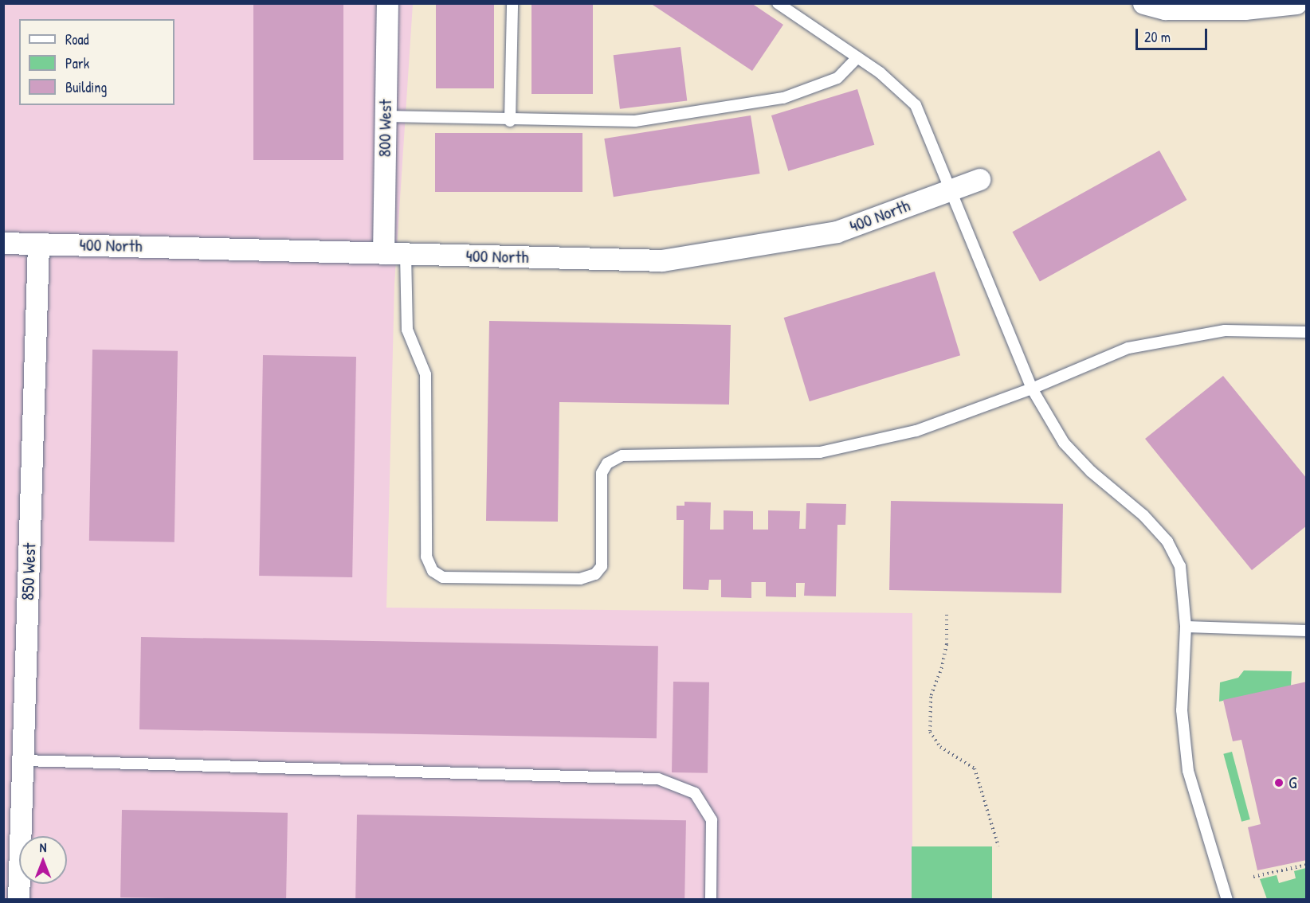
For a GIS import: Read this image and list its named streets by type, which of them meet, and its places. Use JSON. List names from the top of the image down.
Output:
{
  "streets": {
    "street": ["800 West", "400 North", "850 West"]
  },
  "crossings": [
    ["800 West", "400 North"],
    ["400 North", "850 West"]
  ],
  "places": ["G"],
  "legend": ["Road", "Park", "Building"],
  "scale_bar": "20 m",
  "north": "top"
}
